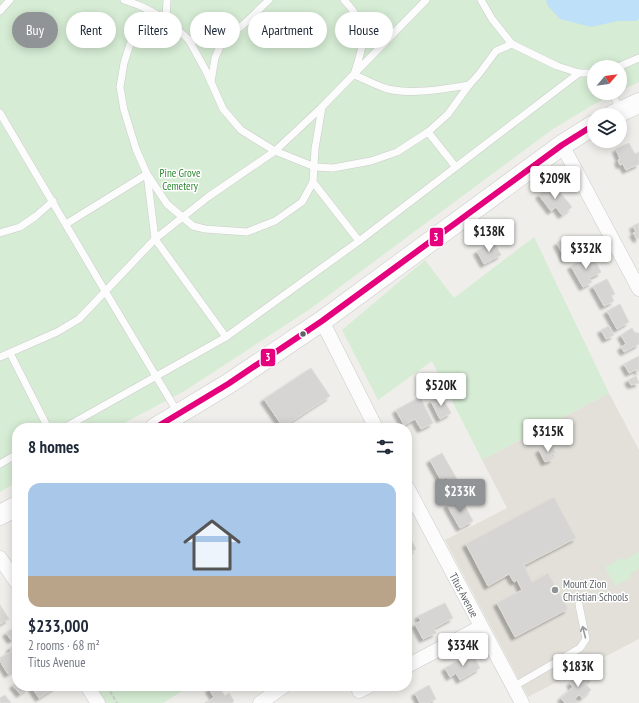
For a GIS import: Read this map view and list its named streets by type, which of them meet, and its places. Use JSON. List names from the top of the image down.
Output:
{
  "streets": {
    "street": ["Titus Avenue"]
  },
  "parks": ["Pine Grove Cemetery"],
  "places": ["Mount Zion Christian Schools"],
  "lines": ["transit line 3"],
  "north": "top right",
  "page": {
    "chip": [
      "Buy",
      "Rent",
      "Filters",
      "New",
      "Apartment",
      "House"
    ],
    "price": [
      "$209K",
      "$138K",
      "$332K",
      "$520K",
      "$315K",
      "$233K",
      "$334K",
      "$183K"
    ],
    "heading": "8 homes",
    "list": [
      {
        "name": "$233,000",
        "note": "2 rooms · 68 m² · Titus Avenue"
      }
    ]
  }
}
